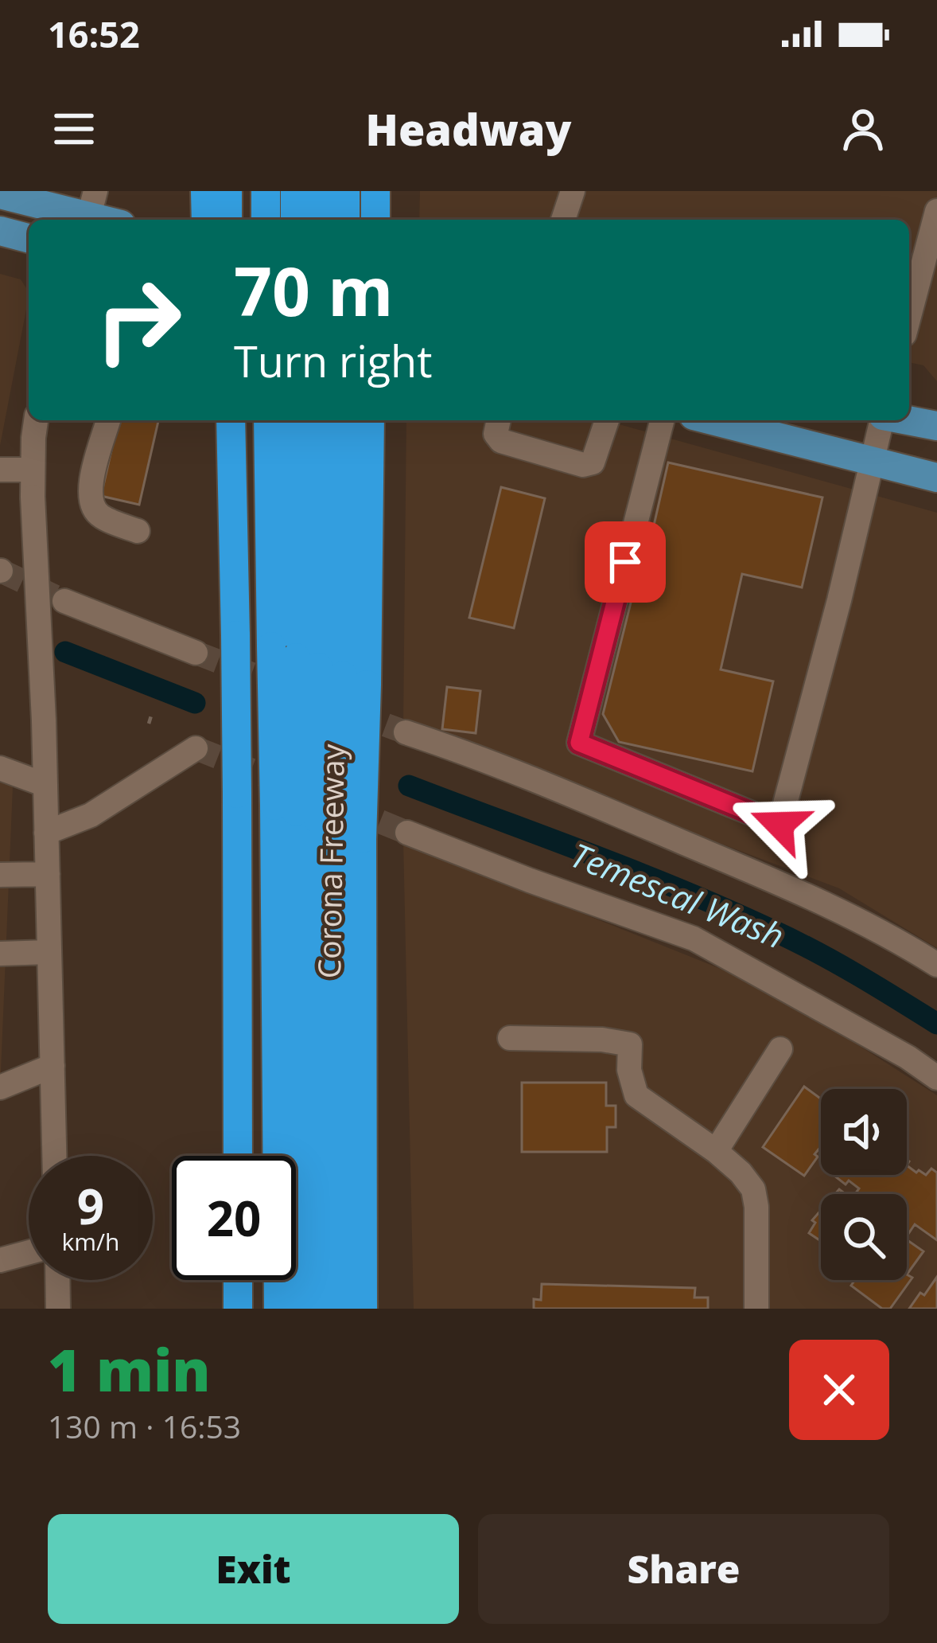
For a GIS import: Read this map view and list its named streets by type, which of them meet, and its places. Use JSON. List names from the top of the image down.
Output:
{
  "streets": {
    "highway": ["Corona Freeway"]
  },
  "water": ["Temescal Wash"],
  "page": {
    "status": "16:52",
    "header": "Headway",
    "turn": ["70 m", "Turn right"],
    "speed": "9 km/h",
    "limit": "20",
    "heading": ["1 min", "130 m · 16:53"],
    "buttons": ["Exit", "Share"]
  }
}
